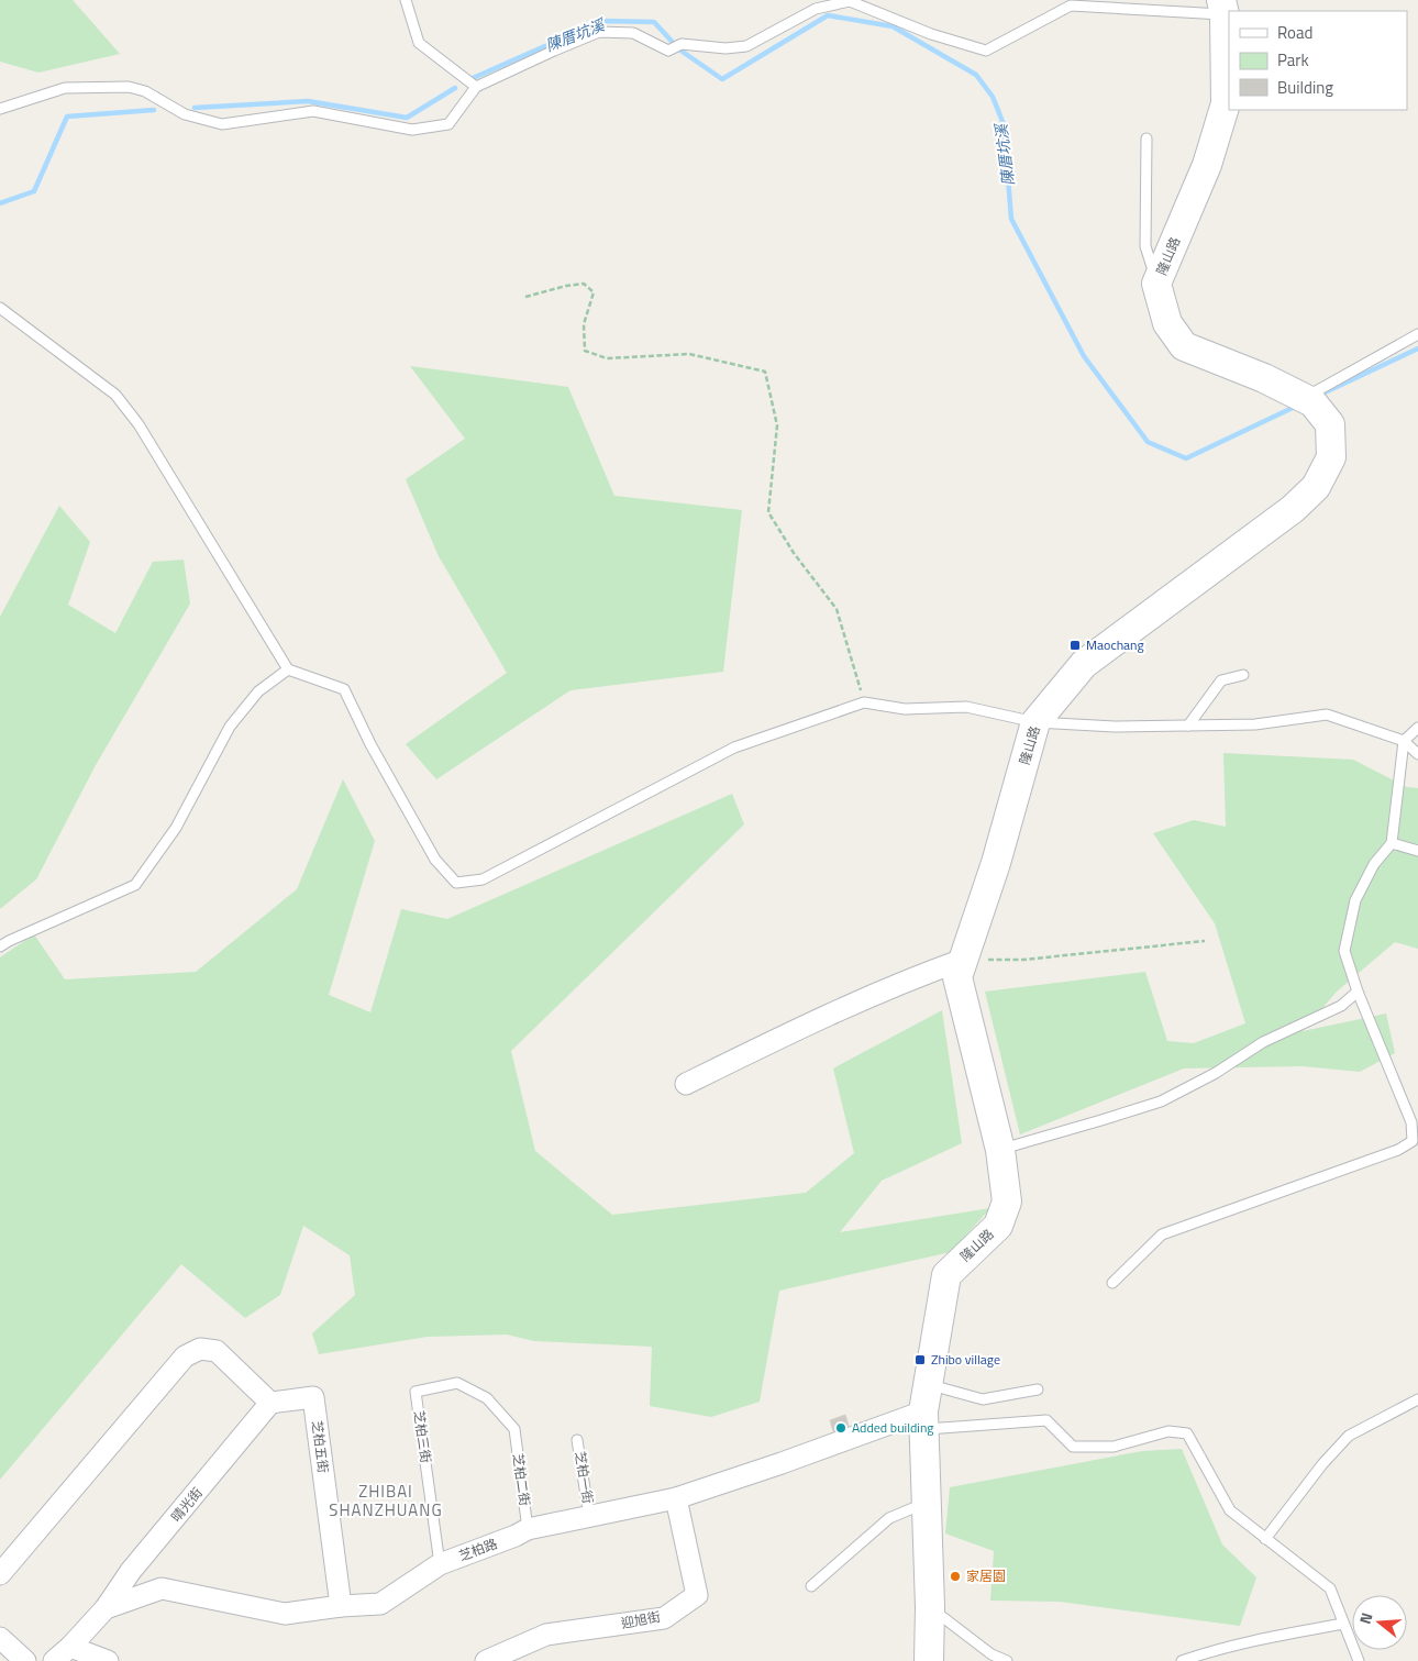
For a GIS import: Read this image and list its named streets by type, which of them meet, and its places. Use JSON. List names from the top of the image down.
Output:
{
  "streets": {
    "street": [
      "隆山路",
      "芝柏五街",
      "晴光街",
      "芝柏路",
      "迎旭街"
    ],
    "lane": ["芝柏三街", "芝柏一街", "芝柏二街"]
  },
  "crossings": [
    ["隆山路", "芝柏路"],
    ["芝柏三街", "芝柏二街"],
    ["芝柏三街", "芝柏路"],
    ["芝柏五街", "晴光街"],
    ["芝柏五街", "芝柏路"],
    ["芝柏一街", "芝柏路"],
    ["芝柏二街", "芝柏路"],
    ["晴光街", "芝柏路"],
    ["芝柏路", "迎旭街"]
  ],
  "districts": ["ZHIBAI SHANZHUANG"],
  "water": ["陳厝坑溪"],
  "places": {
    "transit": ["Maochang", "Zhibo village"],
    "other": ["Added building", "家居園"]
  },
  "legend": ["Road", "Park", "Building"],
  "north": "left"
}
